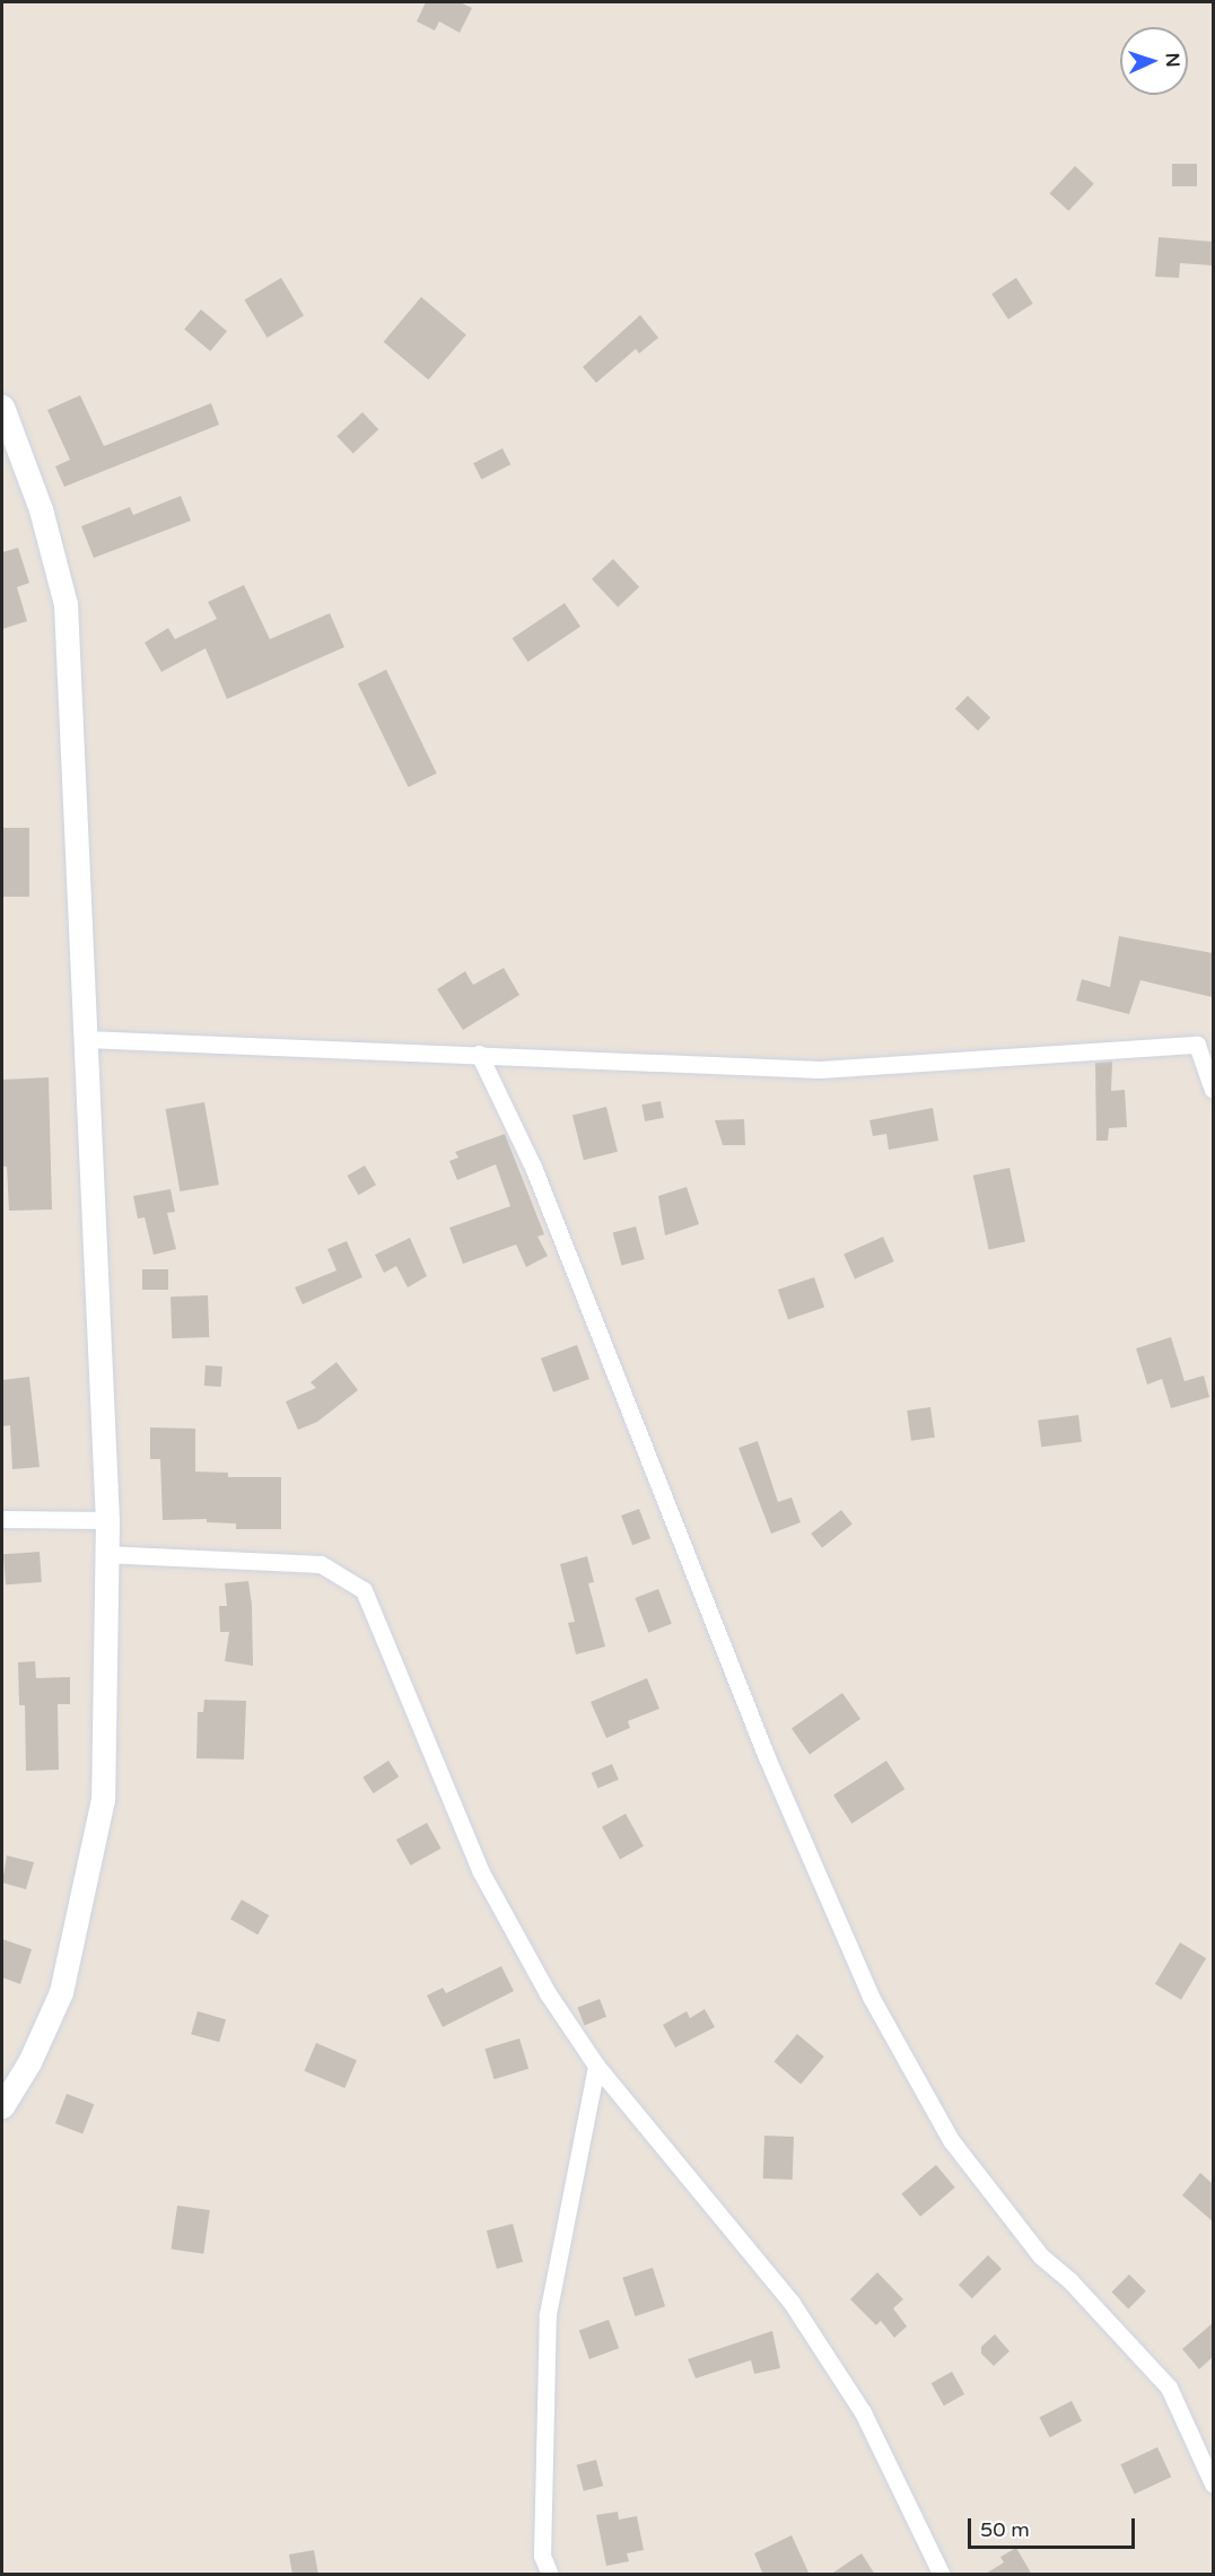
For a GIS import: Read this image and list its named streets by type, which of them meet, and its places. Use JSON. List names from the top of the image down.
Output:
{
  "scale_bar": "50 m",
  "north": "right"
}
